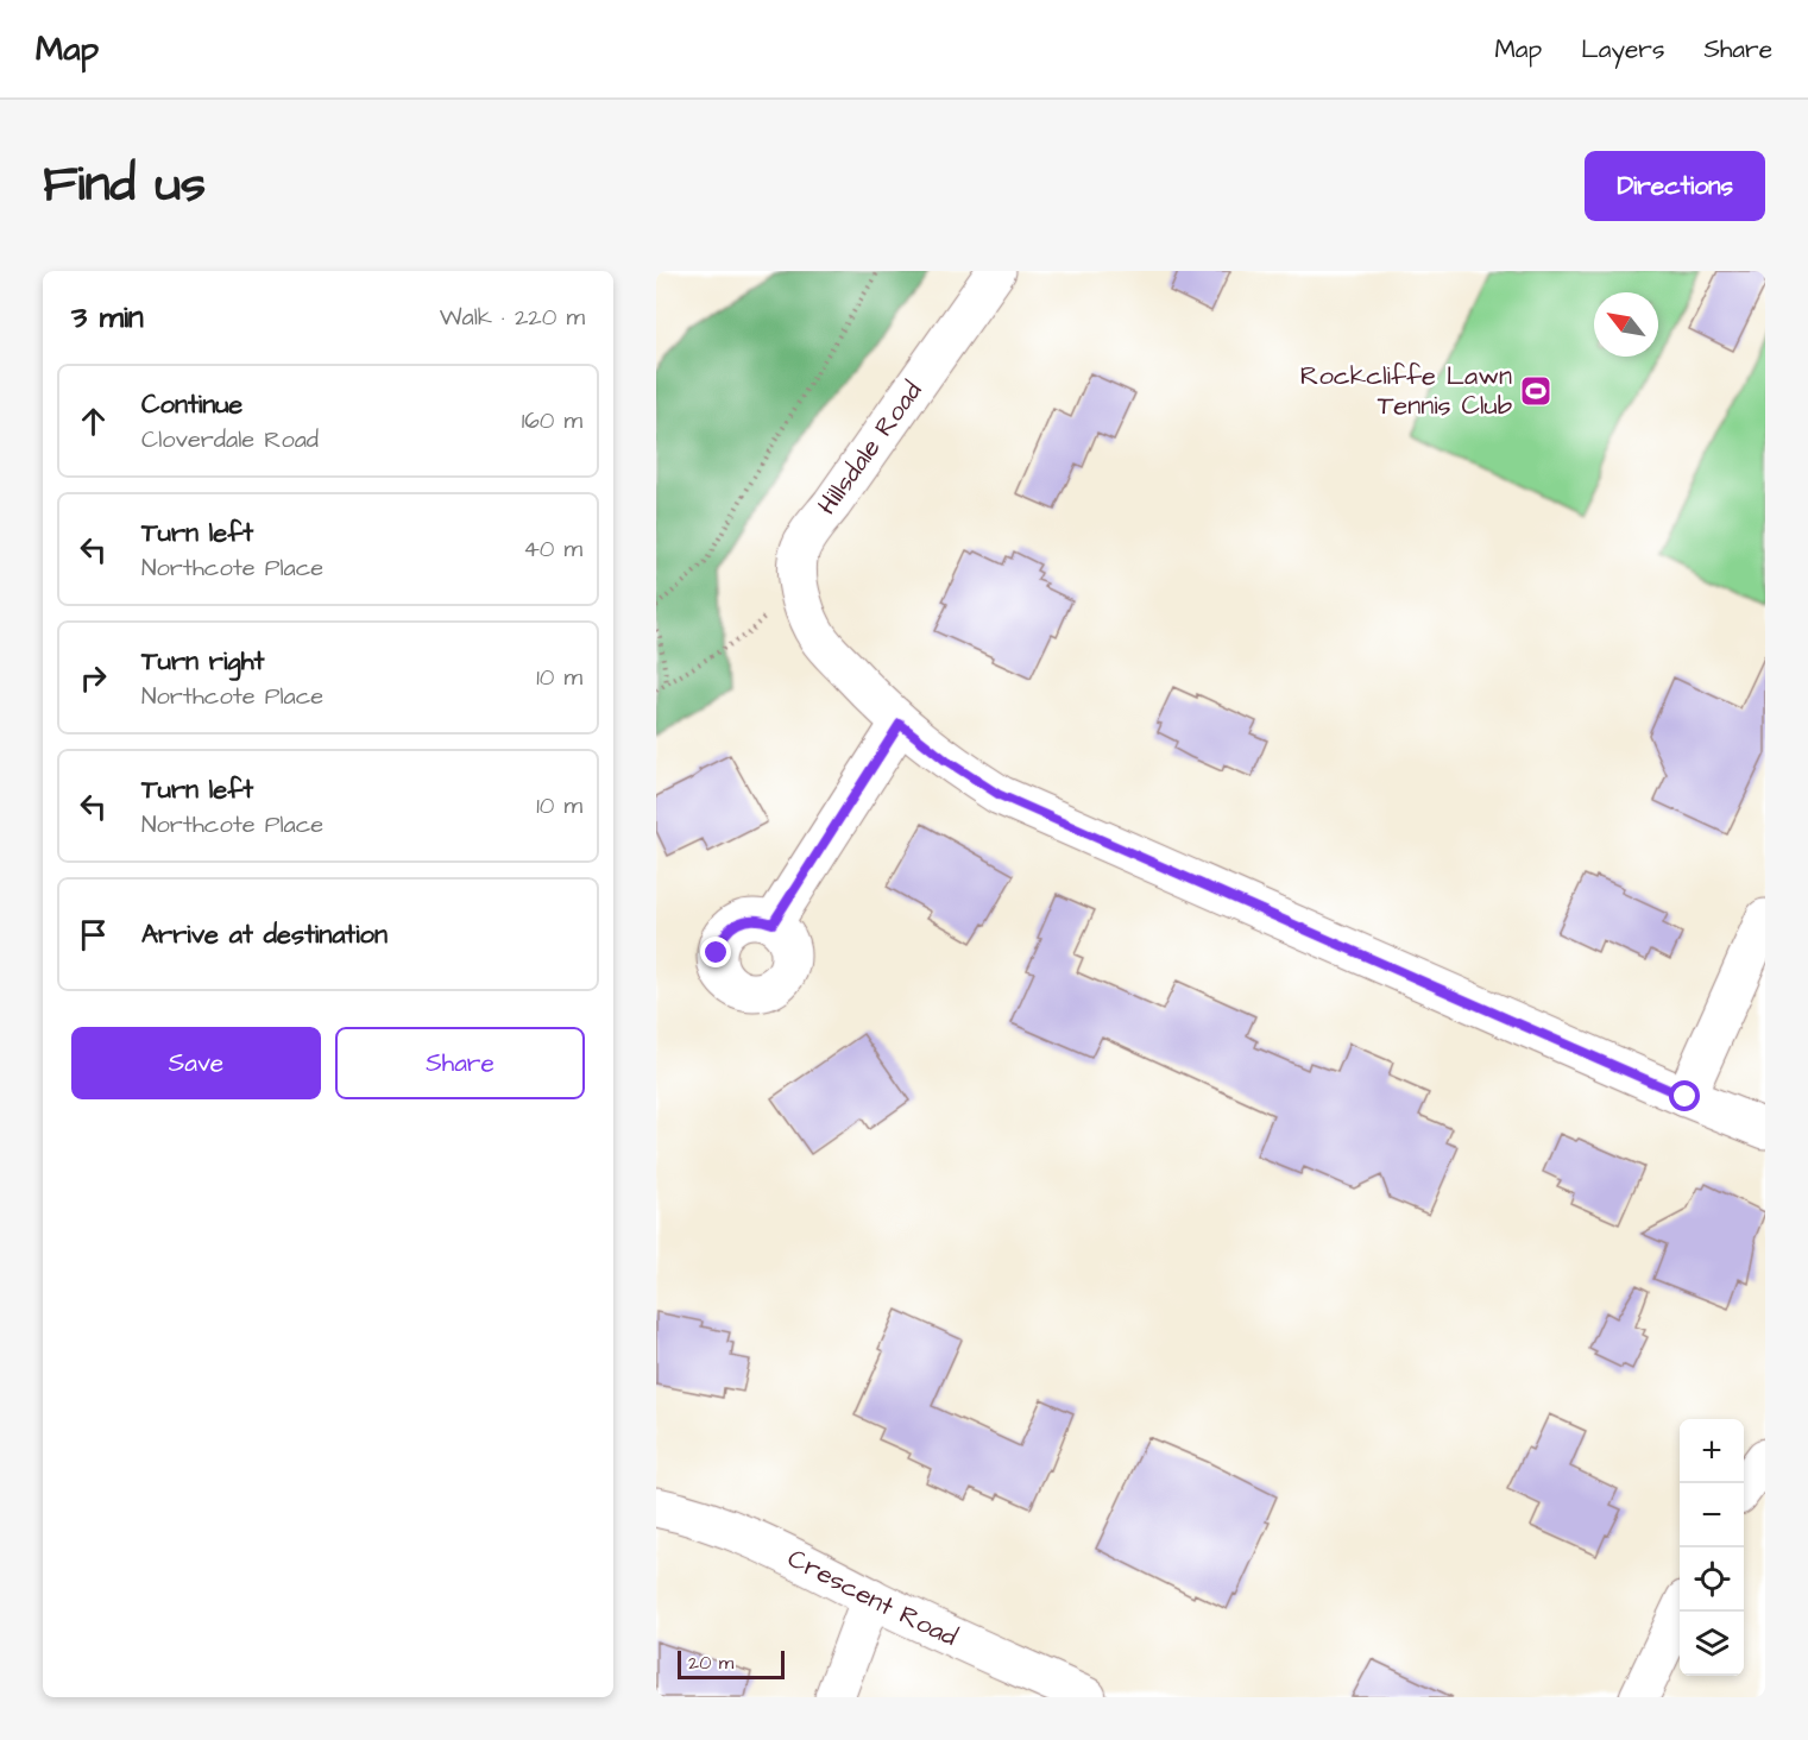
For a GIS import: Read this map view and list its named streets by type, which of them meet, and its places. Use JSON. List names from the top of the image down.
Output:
{
  "streets": {
    "street": ["Hillsdale Road", "Crescent Road"]
  },
  "places": {
    "sports": ["Rockcliffe Lawn Tennis Club"]
  },
  "scale_bar": "20 m",
  "north": "top left",
  "page": {
    "header": "Map",
    "nav": ["Map", "Layers", "Share"],
    "title": "Find us",
    "buttons": [
      "Directions",
      ["Save", "Share"]
    ],
    "heading": ["3 min", "Walk · 220 m"],
    "list": [
      ["Continue", "Cloverdale Road", "160 m"],
      ["Turn left", "Northcote Place", "40 m"],
      ["Turn right", "Northcote Place", "10 m"],
      ["Turn left", "Northcote Place", "10 m"],
      "Arrive at destination"
    ],
    "map_buttons": ["+", "−"],
    "scale": "20 m"
  }
}
